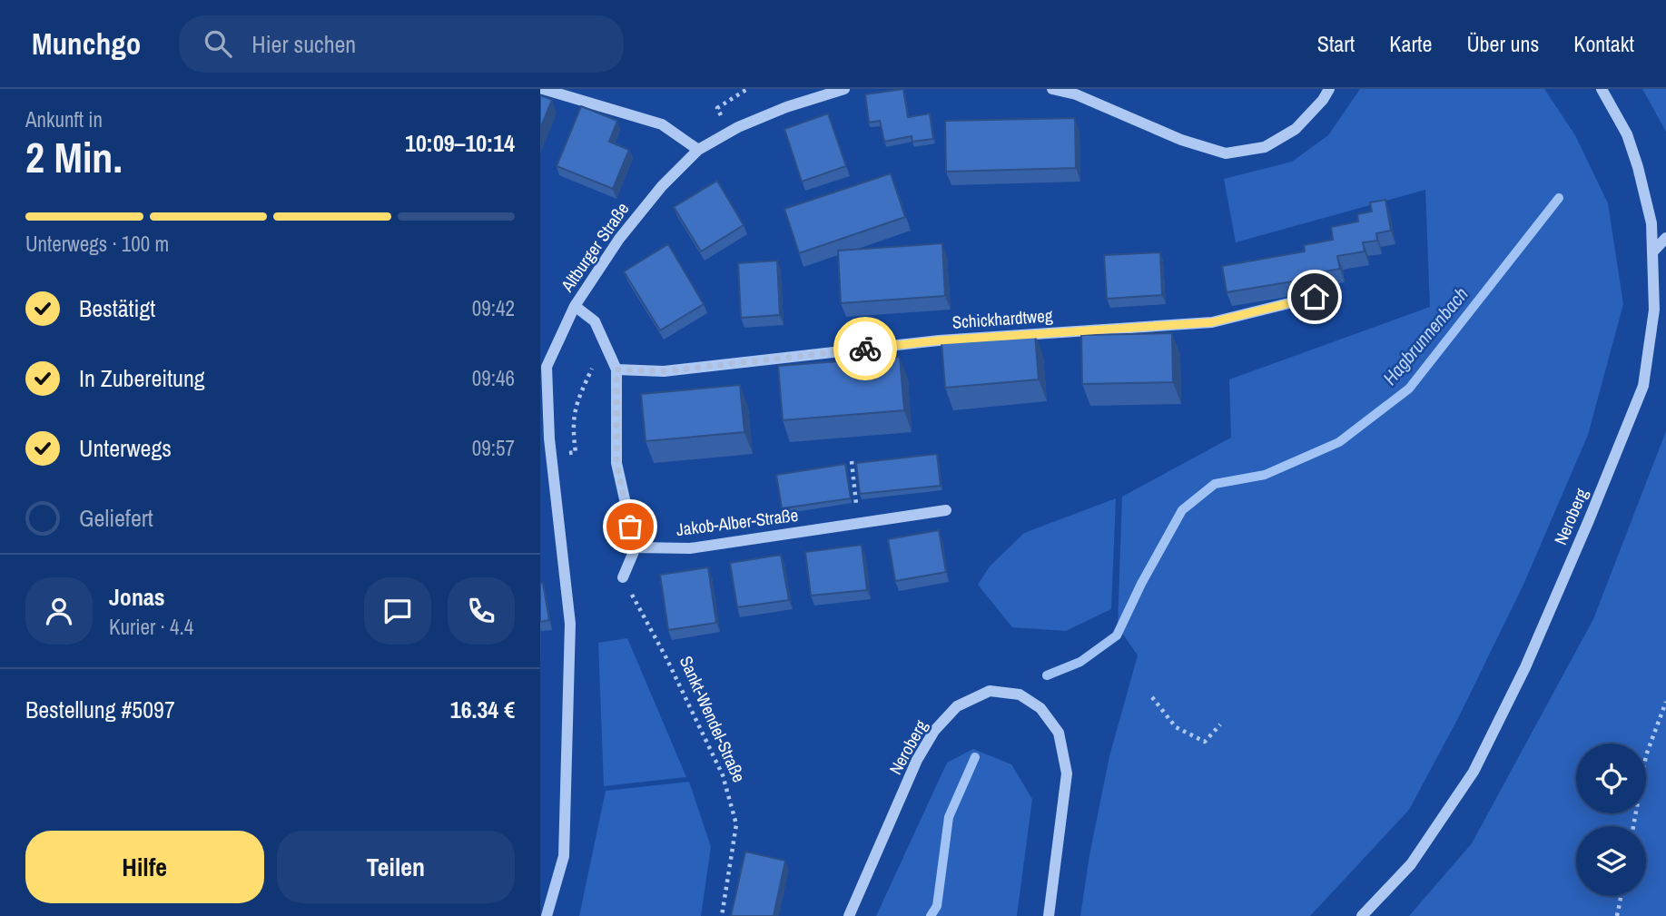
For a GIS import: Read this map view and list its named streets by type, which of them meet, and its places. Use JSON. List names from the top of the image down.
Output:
{
  "streets": {
    "street": [
      "Altburger Straße",
      "Schickhardtweg",
      "Neroberg",
      "Jakob-Alber-Straße"
    ],
    "path": ["Sankt-Wendel-Straße"]
  },
  "water": ["Hagbrunnenbach"],
  "page": {
    "header": "Munchgo",
    "search": "Hier suchen",
    "nav": [
      "Start",
      "Karte",
      "Über uns",
      "Kontakt"
    ],
    "heading": ["2 Min.", "Ankunft in", "10:09–10:14"],
    "panel": [
      "Jonas",
      "Kurier · 4.4",
      "Bestellung #5097",
      "16.34 €"
    ],
    "bar": "Unterwegs · 100 m",
    "list": [
      ["Bestätigt", "09:42"],
      ["In Zubereitung", "09:46"],
      ["Unterwegs", "09:57"],
      "Geliefert"
    ],
    "buttons": ["Hilfe", "Teilen"]
  }
}
